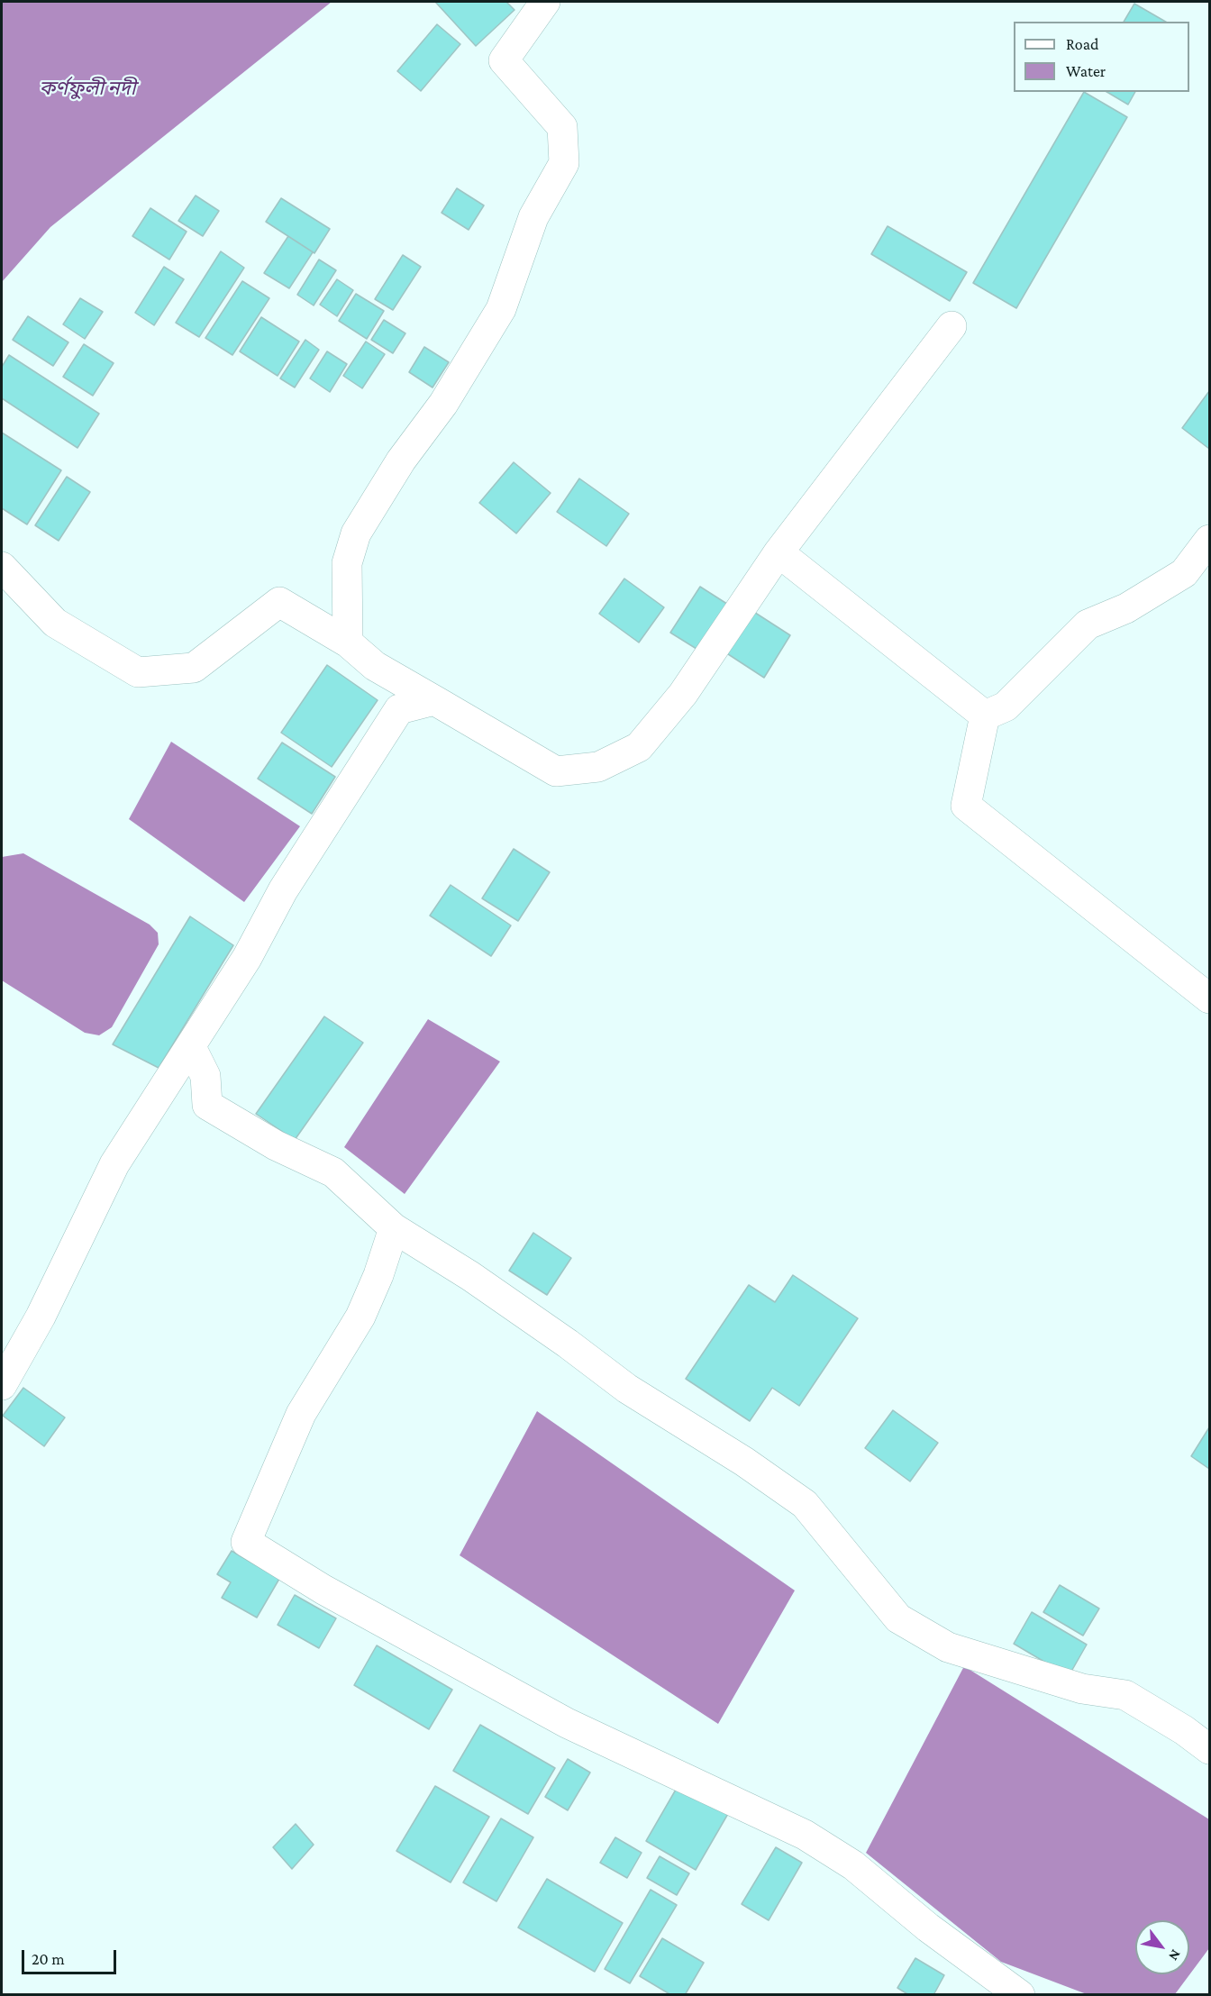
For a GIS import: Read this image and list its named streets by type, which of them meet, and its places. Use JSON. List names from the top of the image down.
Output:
{
  "water": ["কর্ণফুলী নদী"],
  "legend": ["Road", "Water"],
  "scale_bar": "20 m",
  "north": "bottom right"
}
